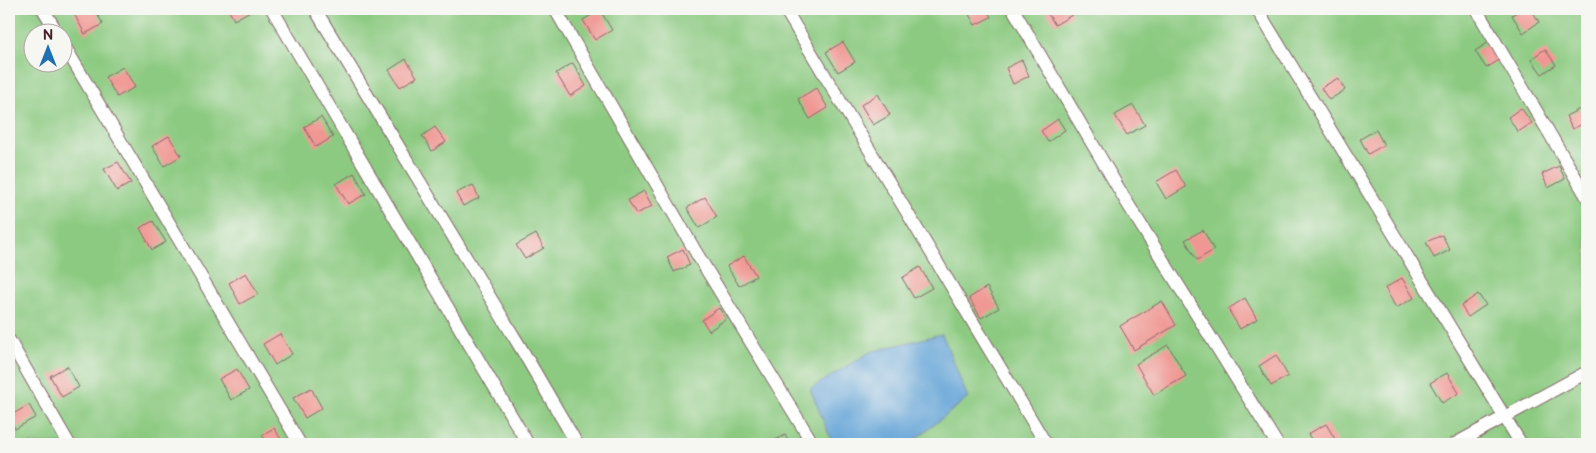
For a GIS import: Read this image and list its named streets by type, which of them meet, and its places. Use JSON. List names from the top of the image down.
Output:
{
  "north": "top"
}
